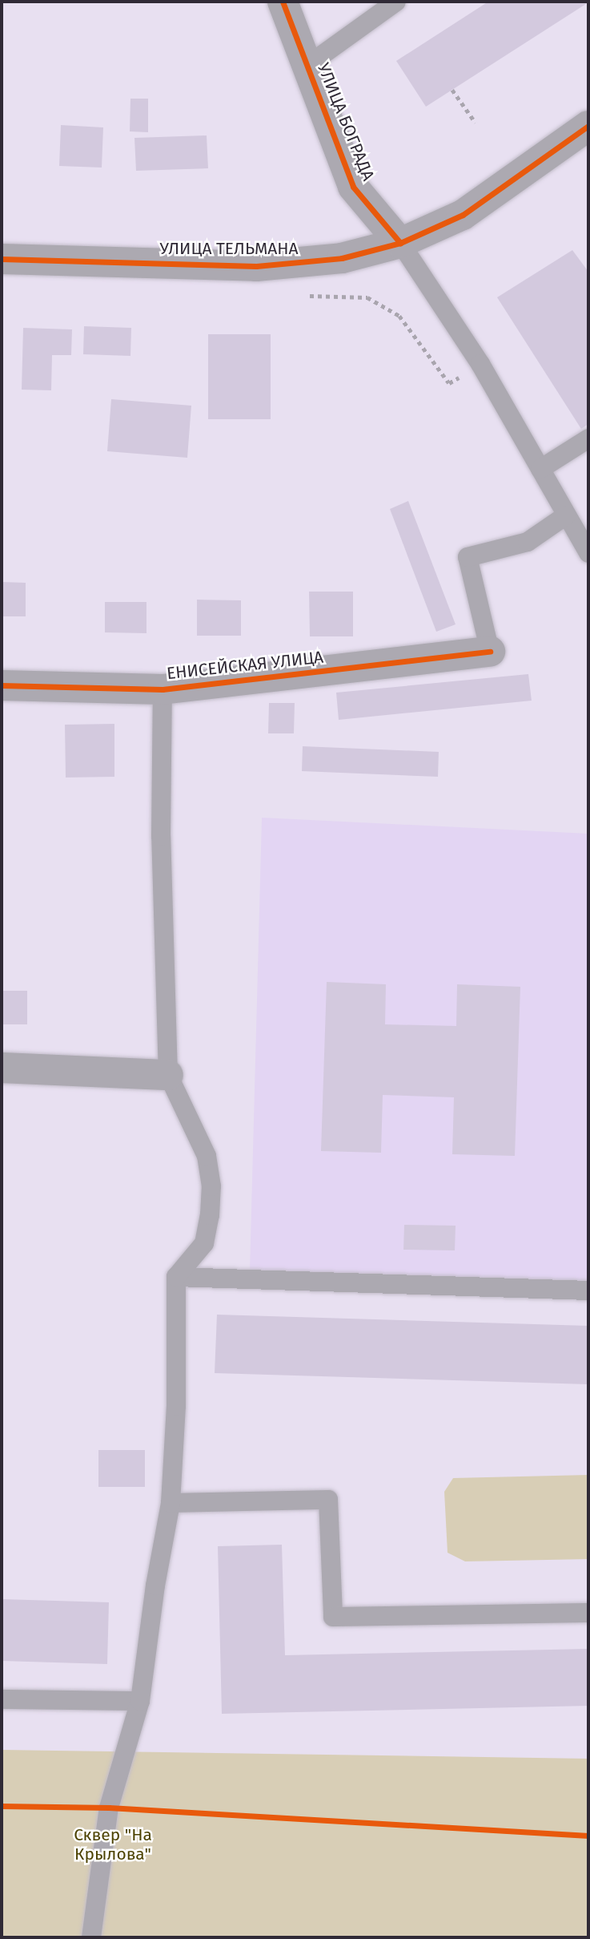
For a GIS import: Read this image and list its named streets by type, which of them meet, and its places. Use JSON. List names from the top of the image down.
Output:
{
  "streets": {
    "street": ["УЛИЦА БОГРАДА", "УЛИЦА ТЕЛЬМАНА", "ЕНИСЕЙСКАЯ УЛИЦА"]
  },
  "crossings": [
    ["УЛИЦА БОГРАДА", "УЛИЦА ТЕЛЬМАНА"]
  ],
  "parks": ["Сквер \"На Крылова\""]
}
